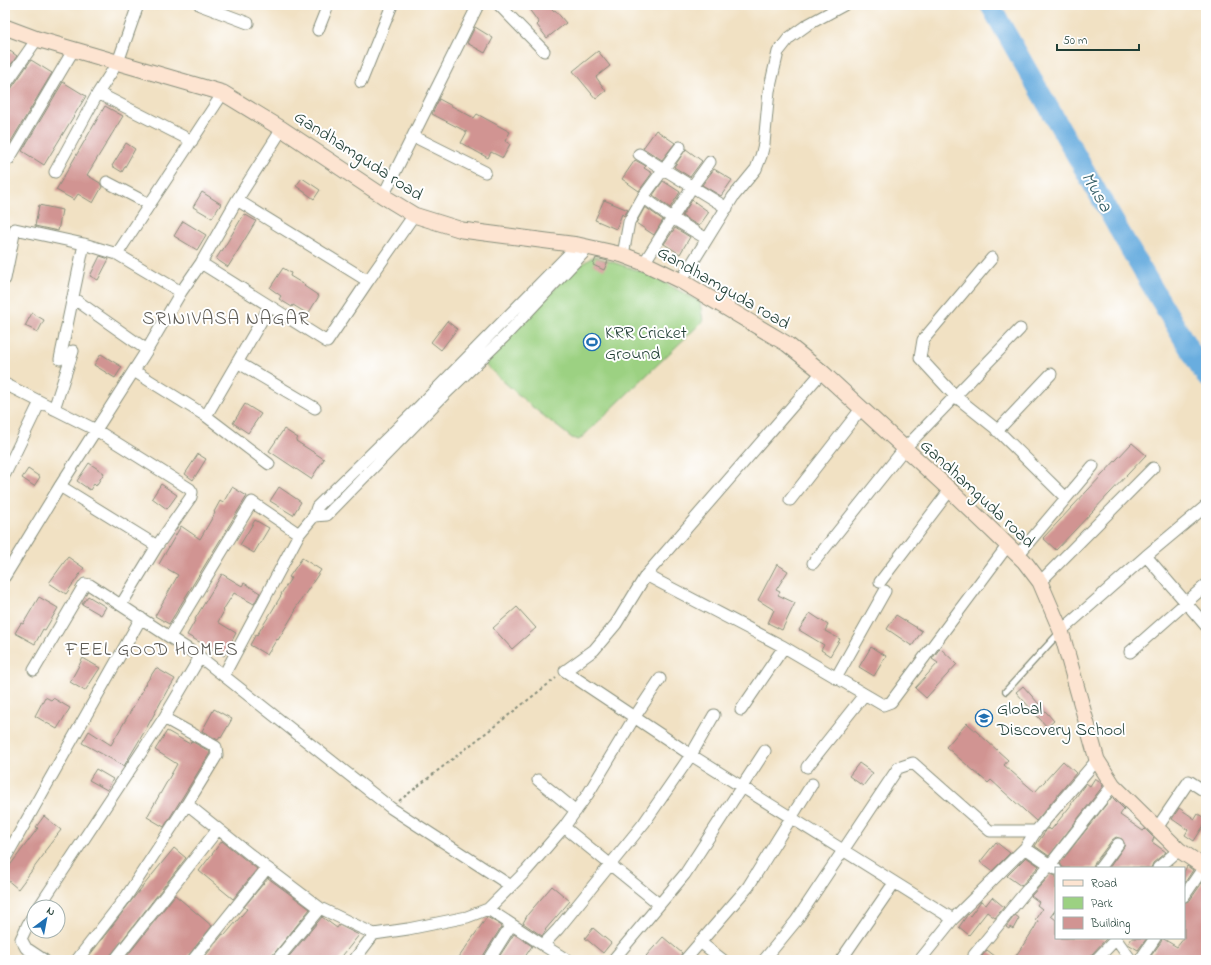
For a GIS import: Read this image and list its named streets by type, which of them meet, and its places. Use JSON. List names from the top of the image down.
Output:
{
  "streets": {
    "street": ["Gandhamguda road"]
  },
  "districts": ["SRINIVASA NAGAR", "FEEL GOOD HOMES"],
  "water": ["Musa"],
  "places": {
    "sports": ["KRR Cricket Ground"],
    "school or university": ["Global Discovery School"]
  },
  "legend": ["Road", "Park", "Building"],
  "scale_bar": "50 m",
  "north": "top right"
}
